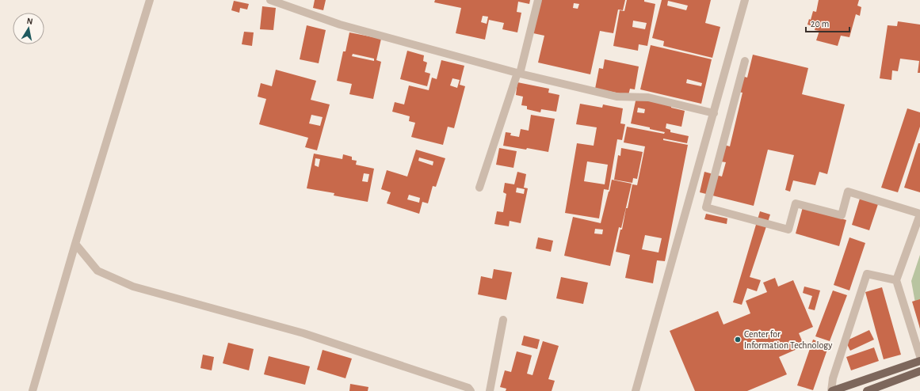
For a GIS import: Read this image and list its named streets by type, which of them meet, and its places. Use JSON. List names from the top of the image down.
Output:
{
  "places": ["Center for Information Technology"],
  "scale_bar": "20 m",
  "north": "top"
}
